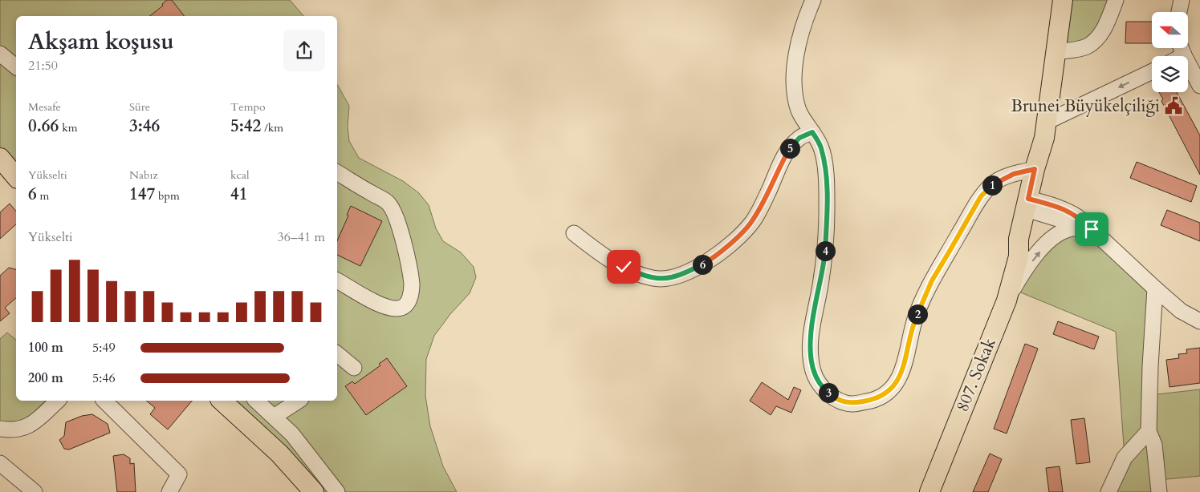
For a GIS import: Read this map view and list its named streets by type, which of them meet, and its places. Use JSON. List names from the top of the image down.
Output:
{
  "streets": {
    "main road": ["807. Sokak"]
  },
  "places": {
    "public building": ["Brunei Büyükelçiliği"]
  },
  "north": "left",
  "page": {
    "heading": ["Akşam koşusu", "21:50"],
    "stats": [
      ["Mesafe", "0.66 km"],
      ["Süre", "3:46"],
      ["Tempo", "5:42 /km"],
      ["Yükselti", "6 m"],
      ["Nabız", "147 bpm"],
      ["kcal", "41"]
    ],
    "pins": [
      "5",
      "1",
      "4",
      "6",
      "2",
      "3"
    ],
    "chart": ["Yükselti", "36–41 m"],
    "list": [
      {
        "name": "100 m",
        "note": "5:49"
      },
      {
        "name": "200 m",
        "note": "5:46"
      }
    ]
  }
}
